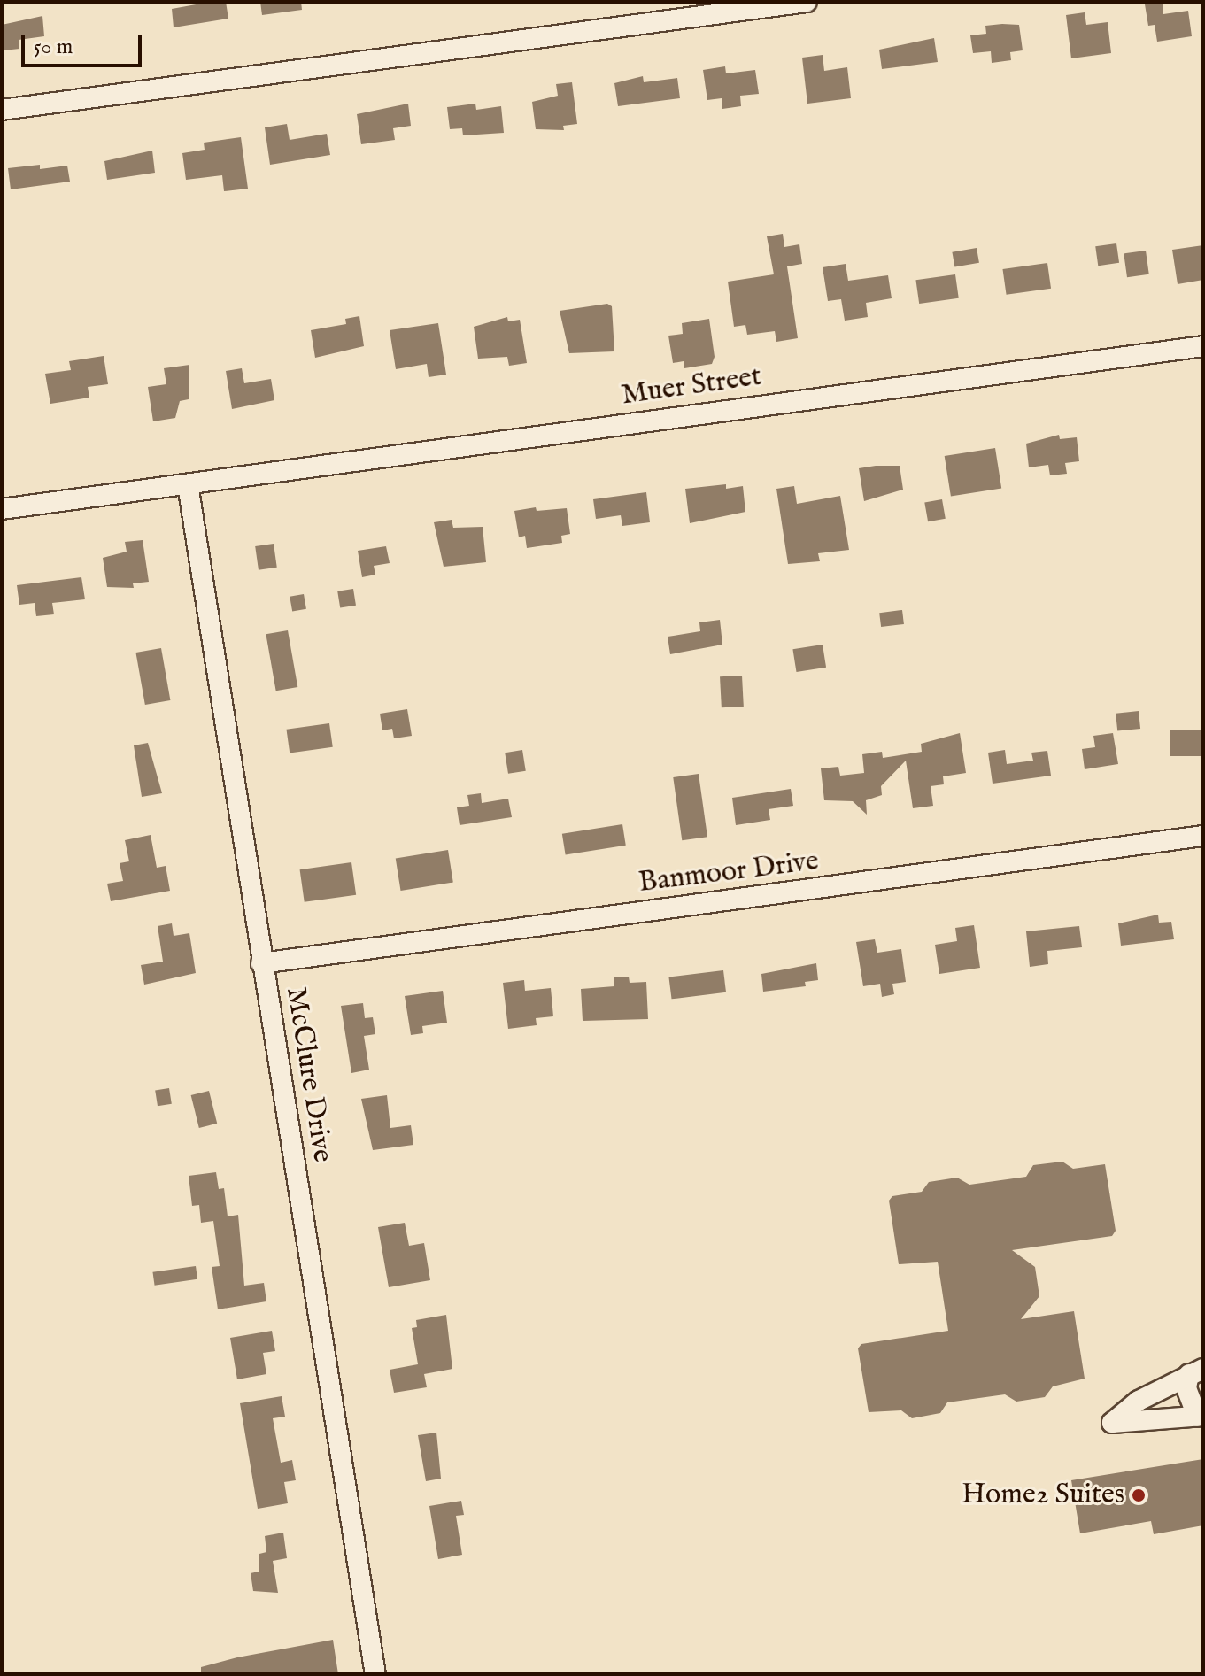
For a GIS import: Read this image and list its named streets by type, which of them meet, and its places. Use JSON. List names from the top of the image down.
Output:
{
  "streets": {
    "street": ["Muer Street", "Banmoor Drive", "McClure Drive"]
  },
  "crossings": [
    ["Muer Street", "McClure Drive"],
    ["Banmoor Drive", "McClure Drive"]
  ],
  "places": ["Home2 Suites"],
  "scale_bar": "50 m"
}
